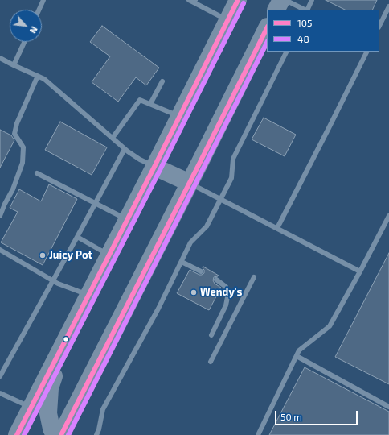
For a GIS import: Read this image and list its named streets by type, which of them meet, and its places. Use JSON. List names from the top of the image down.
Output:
{
  "places": ["Juicy Pot", "Wendy's"],
  "lines": ["transit line 105", "transit line 48"],
  "legend": ["105", "48"],
  "scale_bar": "50 m",
  "north": "bottom right"
}
